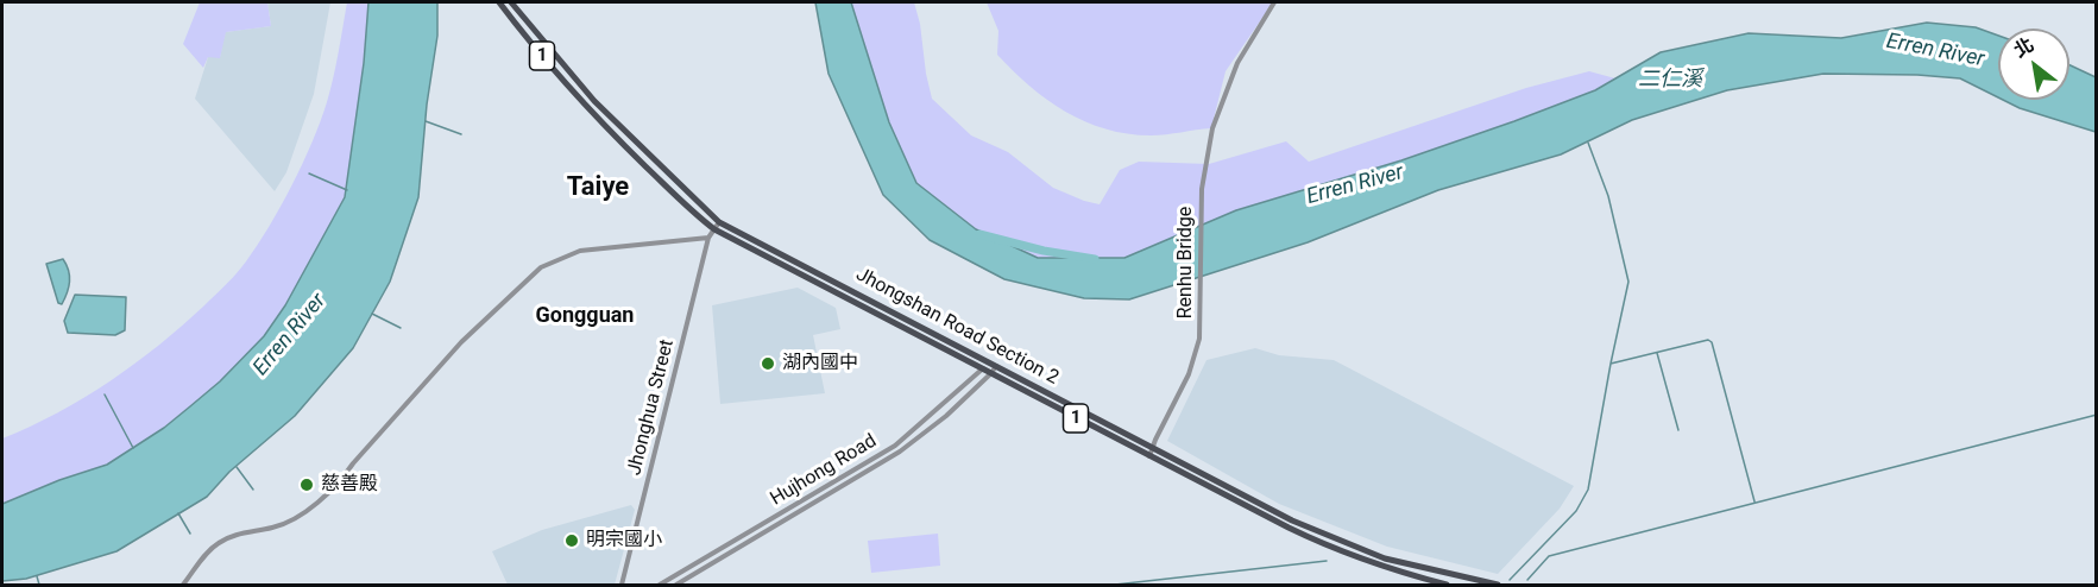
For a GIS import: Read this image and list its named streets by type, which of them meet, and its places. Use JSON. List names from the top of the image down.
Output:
{
  "streets": {
    "main road": ["1", "Jhongshan Road Section 2"],
    "street": ["Renhu Bridge", "Jhonghua Street", "Hujhong Road"]
  },
  "crossings": [
    ["Renhu Bridge", "Jhongshan Road Section 2"],
    ["Jhongshan Road Section 2", "Hujhong Road"]
  ],
  "districts": ["Taiye", "Gongguan"],
  "water": ["Erren River", "二仁溪"],
  "places": ["湖內國中", "慈善殿", "明宗國小"],
  "north": "top left"
}
